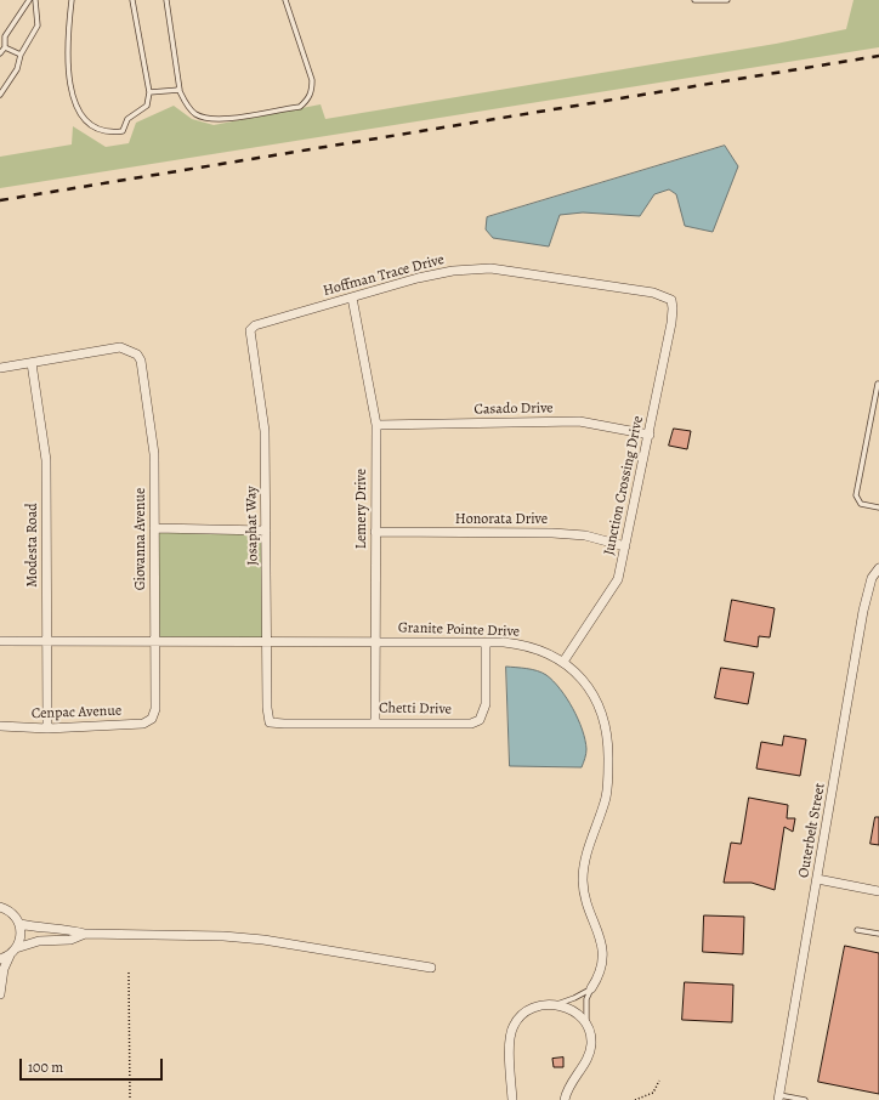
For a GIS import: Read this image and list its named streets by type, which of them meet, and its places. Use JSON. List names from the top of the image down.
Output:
{
  "streets": {
    "street": [
      "Hoffman Trace Drive",
      "Casado Drive",
      "Junction Crossing Drive",
      "Lemery Drive",
      "Honorata Drive",
      "Josaphat Way",
      "Giovanna Avenue",
      "Modesta Road",
      "Granite Pointe Drive",
      "Chetti Drive",
      "Cenpac Avenue",
      "Outerbelt Street"
    ]
  },
  "crossings": [
    ["Hoffman Trace Drive", "Junction Crossing Drive"],
    ["Hoffman Trace Drive", "Lemery Drive"],
    ["Hoffman Trace Drive", "Josaphat Way"],
    ["Casado Drive", "Junction Crossing Drive"],
    ["Casado Drive", "Lemery Drive"],
    ["Junction Crossing Drive", "Honorata Drive"],
    ["Junction Crossing Drive", "Granite Pointe Drive"],
    ["Lemery Drive", "Honorata Drive"],
    ["Lemery Drive", "Granite Pointe Drive"],
    ["Lemery Drive", "Chetti Drive"],
    ["Josaphat Way", "Granite Pointe Drive"],
    ["Josaphat Way", "Chetti Drive"],
    ["Giovanna Avenue", "Modesta Road"],
    ["Giovanna Avenue", "Granite Pointe Drive"],
    ["Giovanna Avenue", "Cenpac Avenue"],
    ["Modesta Road", "Granite Pointe Drive"],
    ["Modesta Road", "Cenpac Avenue"],
    ["Granite Pointe Drive", "Chetti Drive"]
  ],
  "scale_bar": "100 m"
}
